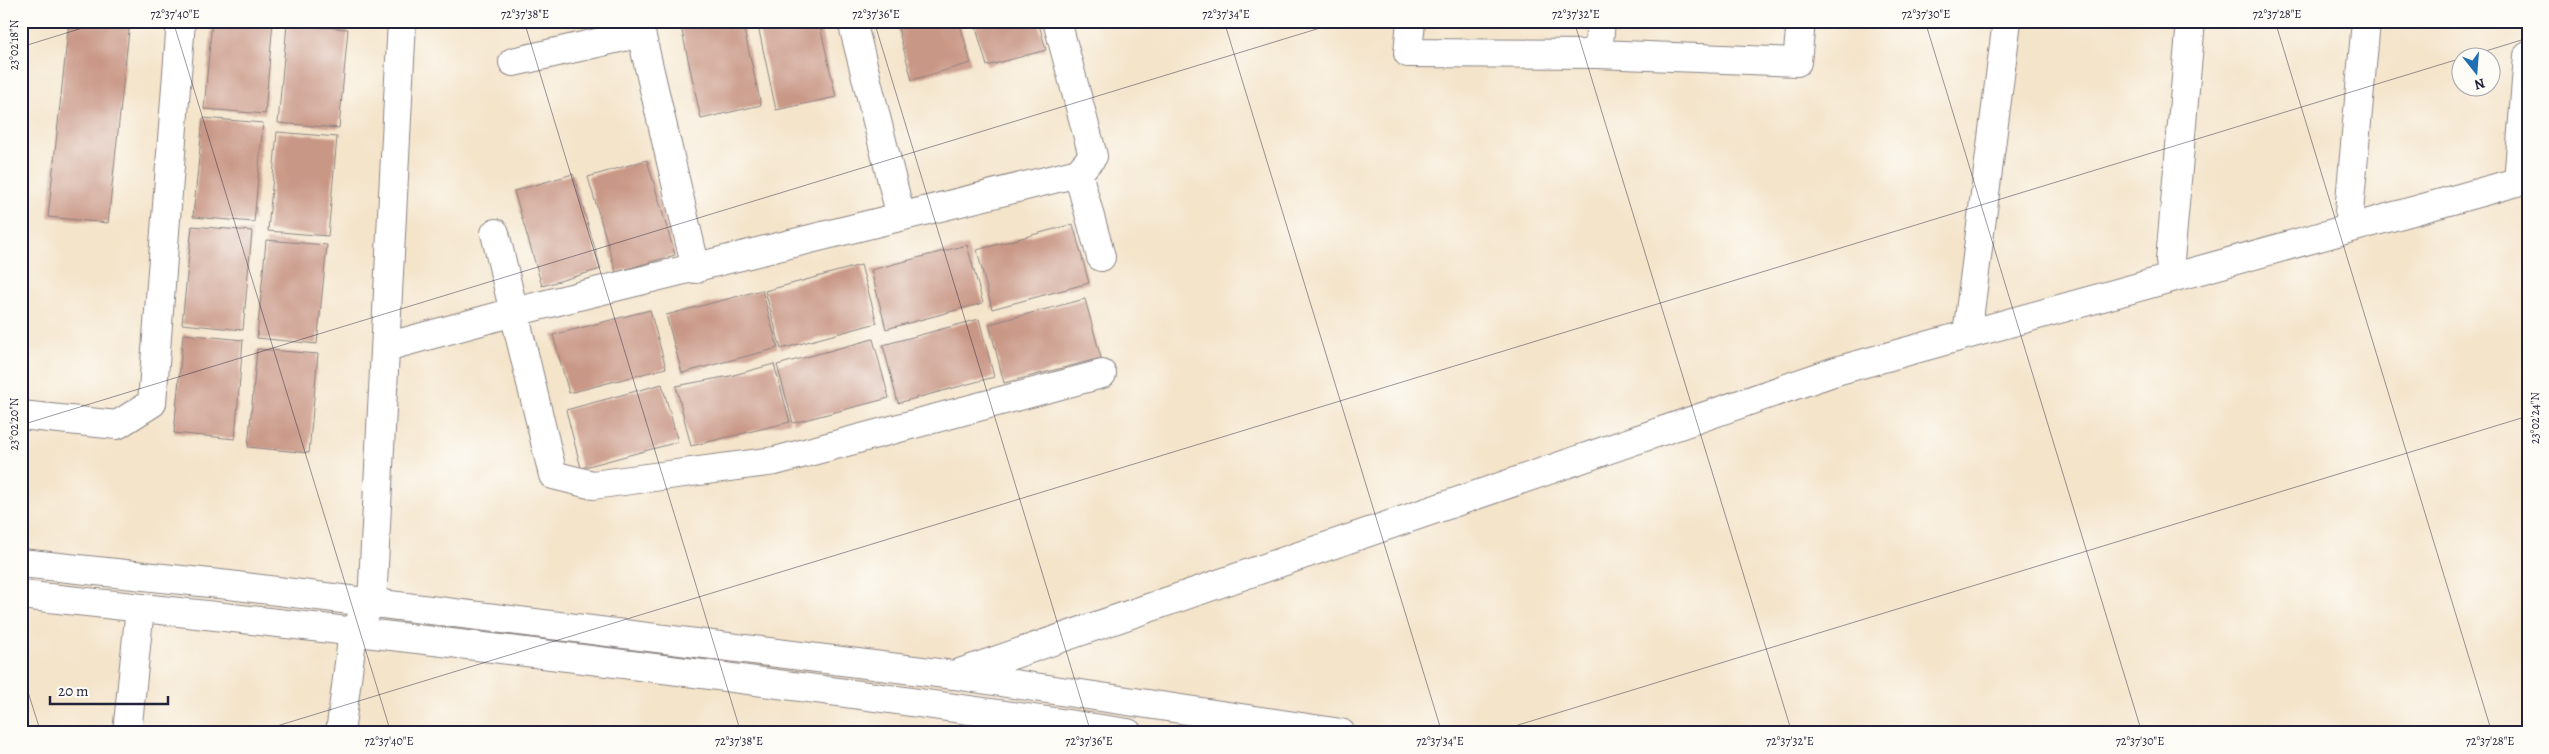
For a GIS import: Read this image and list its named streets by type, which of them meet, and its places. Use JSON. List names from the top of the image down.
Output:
{
  "scale_bar": "20 m",
  "north": "bottom",
  "coordinates": [
    "72°37'40\"E",
    "72°37'38\"E",
    "72°37'36\"E",
    "72°37'34\"E",
    "72°37'32\"E",
    "72°37'30\"E",
    "72°37'28\"E",
    "23°02'18\"N",
    "23°02'24\"N",
    "23°02'20\"N"
  ]
}
